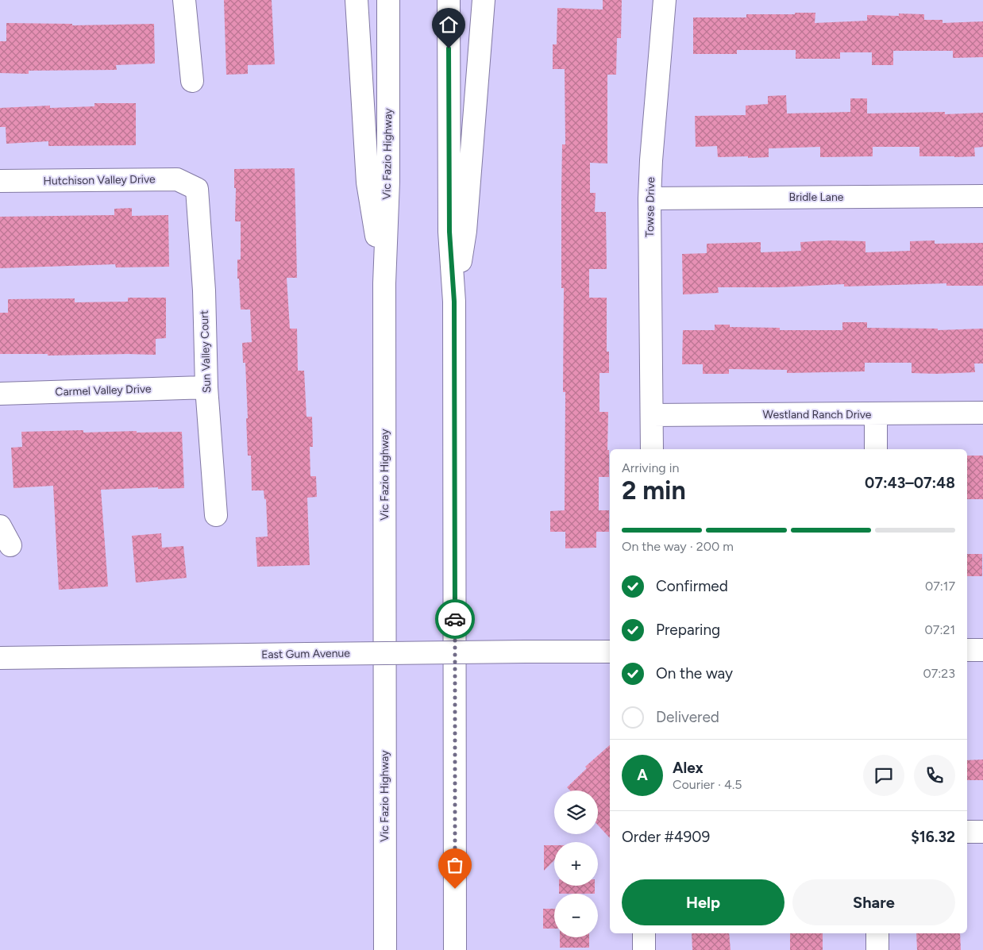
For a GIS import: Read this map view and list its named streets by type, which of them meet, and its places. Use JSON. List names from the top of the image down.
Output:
{
  "streets": {
    "main road": [
      "Vic Fazio Highway",
      "Hutchison Valley Drive",
      "Bridle Lane",
      "Towse Drive",
      "Sun Valley Court",
      "Carmel Valley Drive",
      "Westland Ranch Drive",
      "East Gum Avenue"
    ]
  },
  "crossings": [
    ["Hutchison Valley Drive", "Sun Valley Court"],
    ["Bridle Lane", "Towse Drive"],
    ["Towse Drive", "Westland Ranch Drive"],
    ["Sun Valley Court", "Carmel Valley Drive"]
  ],
  "page": {
    "heading": ["2 min", "Arriving in", "07:43–07:48"],
    "panel": [
      "Alex",
      "Courier · 4.5",
      "Order #4909",
      "$16.32"
    ],
    "bar": "On the way · 200 m",
    "list": [
      ["Confirmed", "07:17"],
      ["Preparing", "07:21"],
      ["On the way", "07:23"],
      "Delivered"
    ],
    "round": "A",
    "map_buttons": ["+", "−"],
    "buttons": ["Help", "Share"]
  }
}
